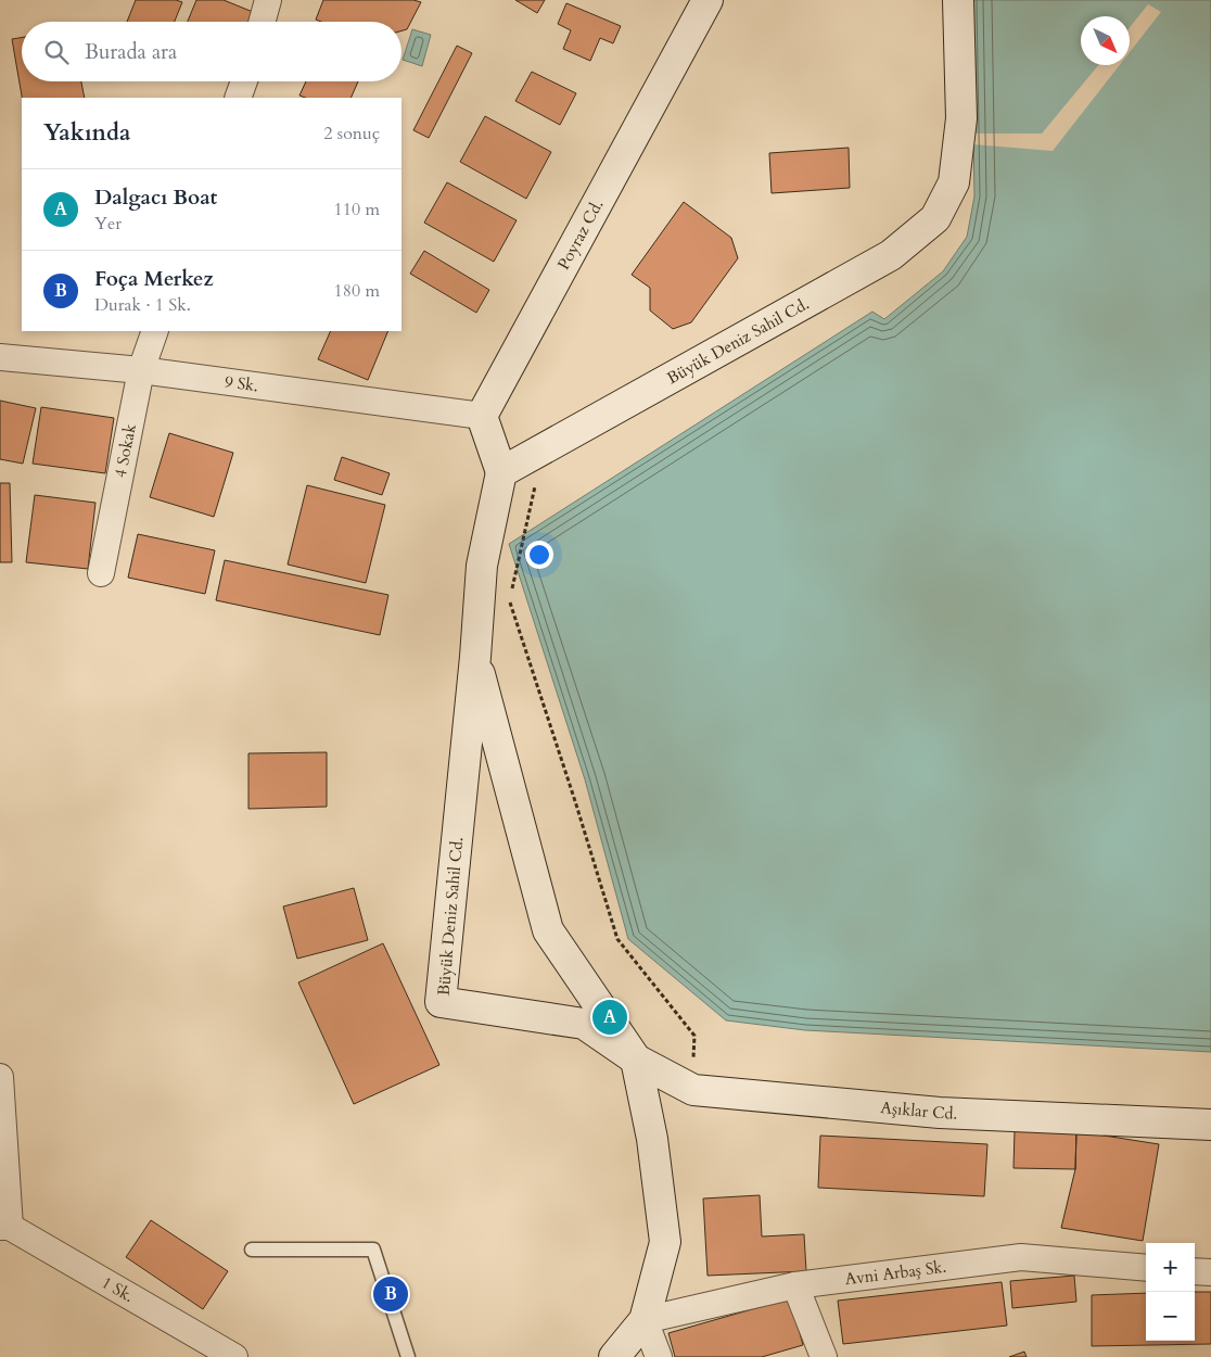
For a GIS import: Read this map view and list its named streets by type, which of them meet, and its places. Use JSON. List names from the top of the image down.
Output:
{
  "streets": {
    "street": [
      "Poyraz Cd.",
      "Büyük Deniz Sahil Cd.",
      "9 Sk.",
      "4 Sokak",
      "Aşıklar Cd.",
      "Avni Arbaş Sk.",
      "1 Sk."
    ]
  },
  "crossings": [
    ["Poyraz Cd.", "9 Sk."],
    ["Büyük Deniz Sahil Cd.", "Aşıklar Cd."],
    ["Büyük Deniz Sahil Cd.", "Avni Arbaş Sk."],
    ["9 Sk.", "4 Sokak"]
  ],
  "north": "bottom right",
  "page": {
    "search": "Burada ara",
    "heading": ["Yakında", "2 sonuç"],
    "list": [
      {
        "mark": "A",
        "name": "Dalgacı Boat",
        "note": "Yer",
        "value": "110 m"
      },
      {
        "mark": "B",
        "name": "Foça Merkez",
        "note": "Durak · 1 Sk.",
        "value": "180 m"
      }
    ],
    "pins": ["A", "B"],
    "map_buttons": ["+", "−"]
  }
}
